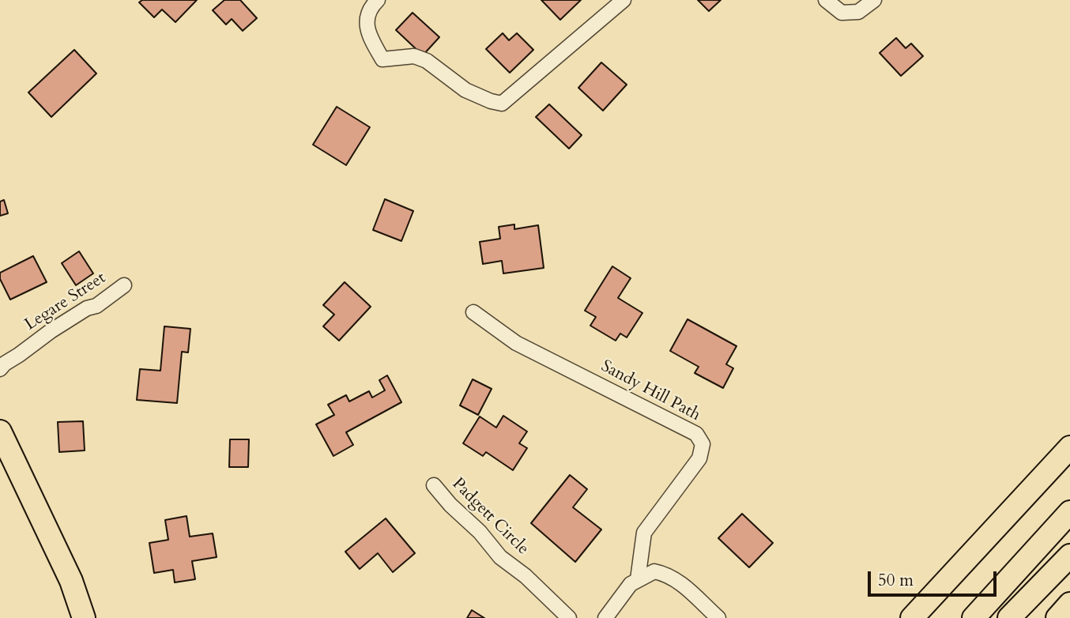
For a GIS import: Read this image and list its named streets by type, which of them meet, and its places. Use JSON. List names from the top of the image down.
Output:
{
  "streets": {
    "street": ["Legare Street", "Sandy Hill Path", "Padgett Circle"]
  },
  "scale_bar": "50 m"
}
